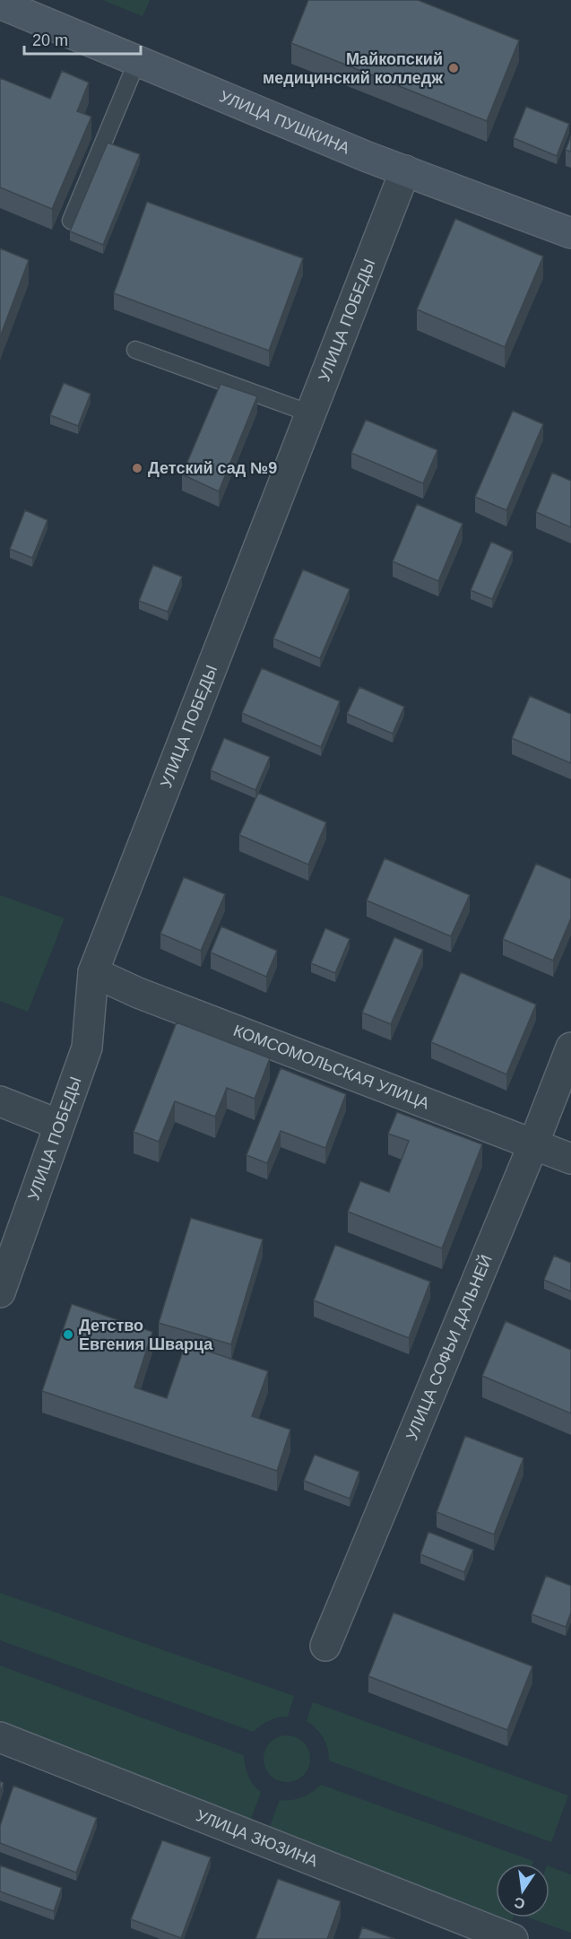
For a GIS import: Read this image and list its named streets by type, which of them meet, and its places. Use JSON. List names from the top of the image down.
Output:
{
  "streets": {
    "main road": ["УЛИЦА ПУШКИНА"],
    "street": [
      "УЛИЦА ПОБЕДЫ",
      "КОМСОМОЛЬСКАЯ УЛИЦА",
      "УЛИЦА СОФЬИ ДАЛЬНЕЙ",
      "УЛИЦА ЗЮЗИНА"
    ]
  },
  "crossings": [
    ["УЛИЦА ПУШКИНА", "УЛИЦА ПОБЕДЫ"],
    ["УЛИЦА ПОБЕДЫ", "КОМСОМОЛЬСКАЯ УЛИЦА"],
    ["КОМСОМОЛЬСКАЯ УЛИЦА", "УЛИЦА СОФЬИ ДАЛЬНЕЙ"]
  ],
  "places": ["Майкопский медицинский колледж", "Детский сад №9", "Детство Евгения Шварца"],
  "scale_bar": "20 m",
  "north": "bottom"
}
